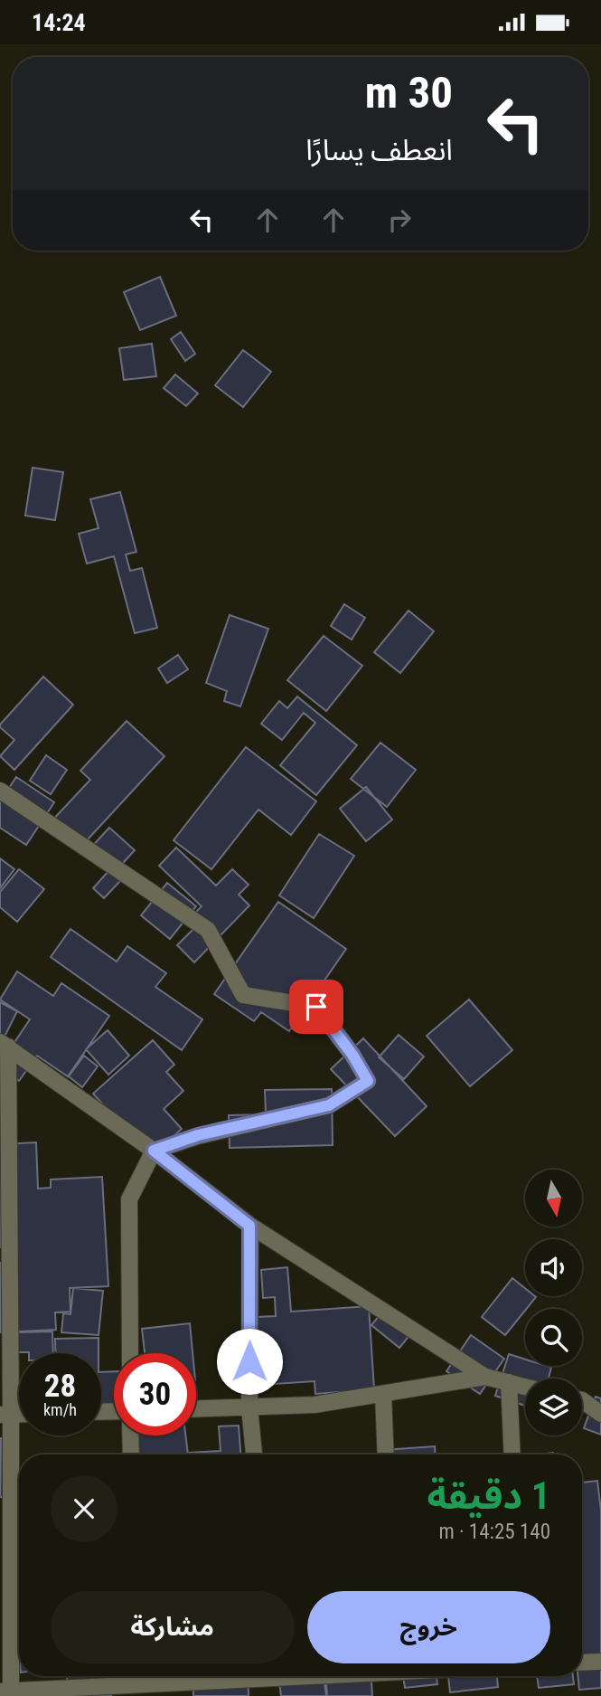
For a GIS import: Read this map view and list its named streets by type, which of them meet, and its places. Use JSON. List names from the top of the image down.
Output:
{
  "north": "bottom",
  "page": {
    "status": "14:24",
    "turn": ["30 m", "انعطف يسارًا"],
    "speed": "28 km/h",
    "limit": "30",
    "heading": ["1 دقيقة", "140 m · 14:25"],
    "buttons": ["خروج", "مشاركة"]
  }
}
